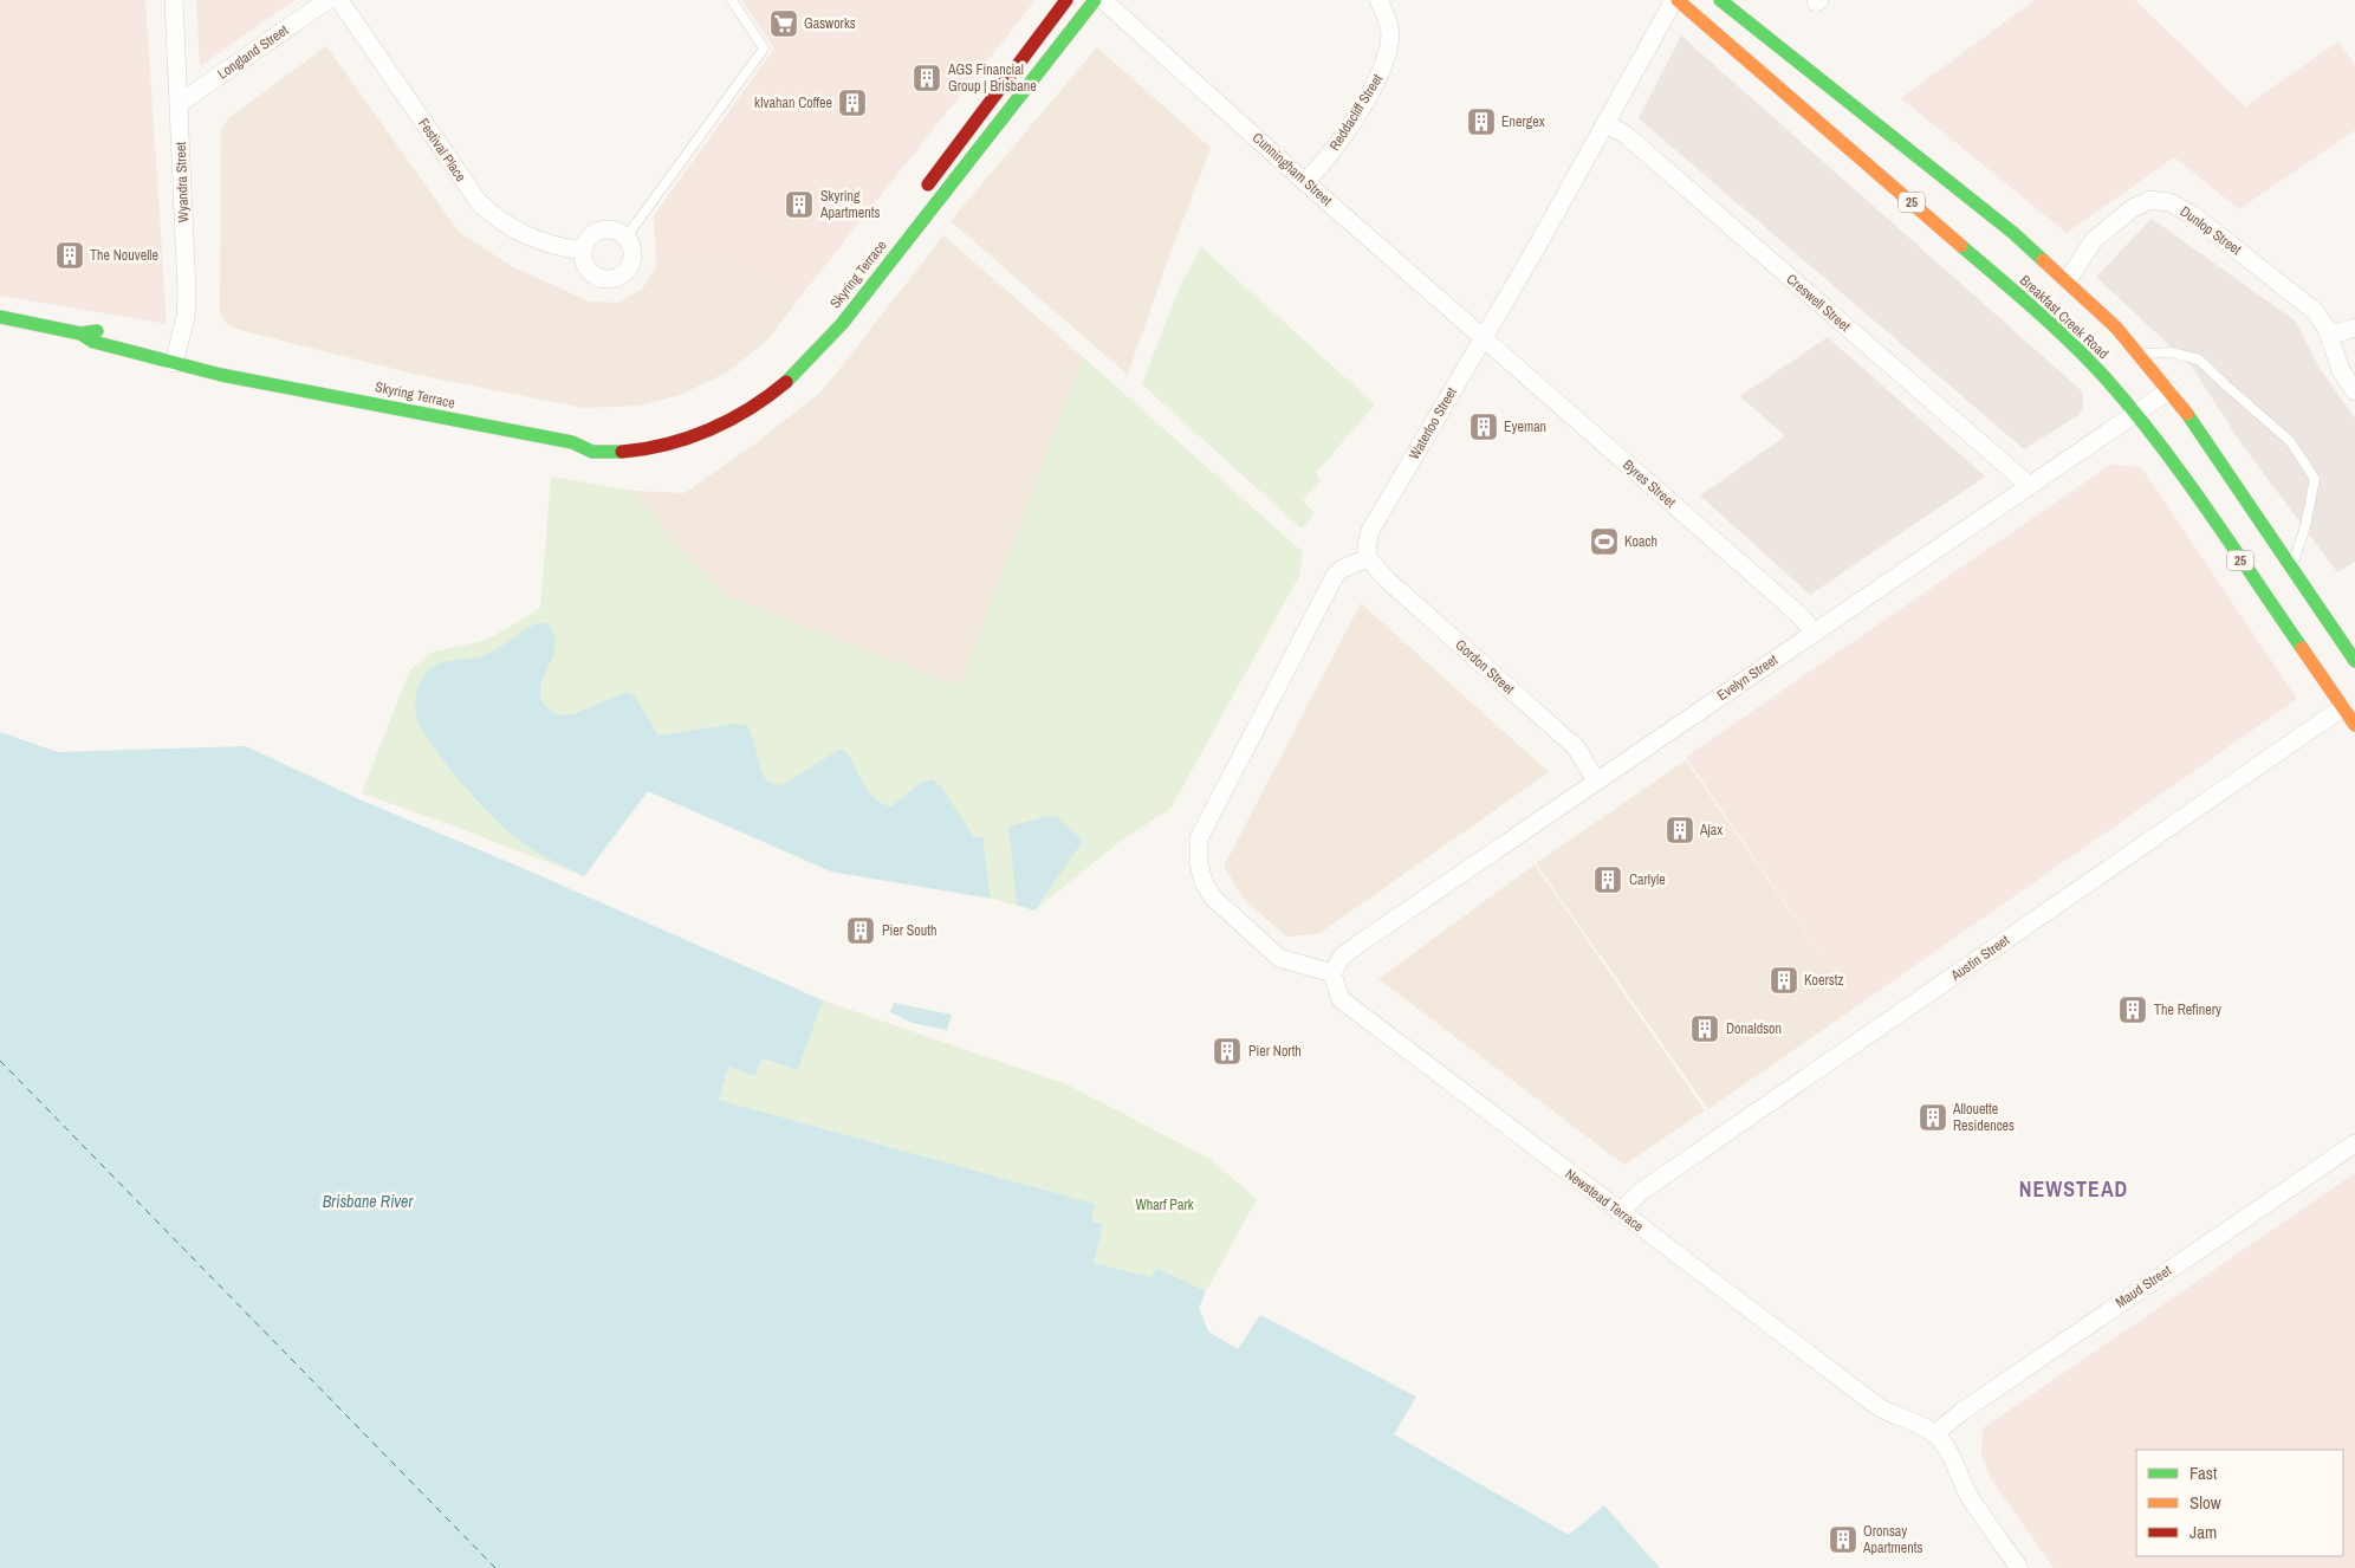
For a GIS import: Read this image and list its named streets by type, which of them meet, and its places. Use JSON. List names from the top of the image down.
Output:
{
  "streets": {
    "main road": ["25", "Skyring Terrace", "Breakfast Creek Road"],
    "street": [
      "Longland Street",
      "Reddacliff Street",
      "Festival Place",
      "Cunningham Street",
      "Wyandra Street",
      "Dunlop Street",
      "Creswell Street",
      "Waterloo Street",
      "Byres Street",
      "Gordon Street",
      "Evelyn Street",
      "Austin Street",
      "Newstead Terrace",
      "Maud Street"
    ]
  },
  "crossings": [
    ["Longland Street", "Wyandra Street"],
    ["Reddacliff Street", "Cunningham Street"],
    ["Cunningham Street", "Waterloo Street"],
    ["Cunningham Street", "Byres Street"],
    ["Wyandra Street", "Skyring Terrace"],
    ["Dunlop Street", "Breakfast Creek Road"],
    ["Creswell Street", "Waterloo Street"],
    ["Creswell Street", "Evelyn Street"],
    ["Breakfast Creek Road", "Waterloo Street"],
    ["Breakfast Creek Road", "Evelyn Street"],
    ["Breakfast Creek Road", "Austin Street"],
    ["Waterloo Street", "Byres Street"],
    ["Waterloo Street", "Gordon Street"],
    ["Byres Street", "Evelyn Street"],
    ["Gordon Street", "Evelyn Street"],
    ["Evelyn Street", "Newstead Terrace"],
    ["Austin Street", "Newstead Terrace"],
    ["Newstead Terrace", "Maud Street"]
  ],
  "districts": ["NEWSTEAD"],
  "water": ["Brisbane River"],
  "parks": ["Wharf Park"],
  "places": {
    "supermarket": ["Gasworks"],
    "building": [
      "AGS Financial Group | Brisbane",
      "kIvahan Coffee",
      "Energex",
      "Skyring Apartments",
      "The Nouvelle",
      "Eyeman",
      "Ajax",
      "Carlyle",
      "Pier South",
      "Koerstz",
      "The Refinery",
      "Donaldson",
      "Pier North",
      "Allouette Residences",
      "Oronsay Apartments"
    ],
    "sports": ["Koach"]
  },
  "legend": ["Fast", "Slow", "Jam"]
}
